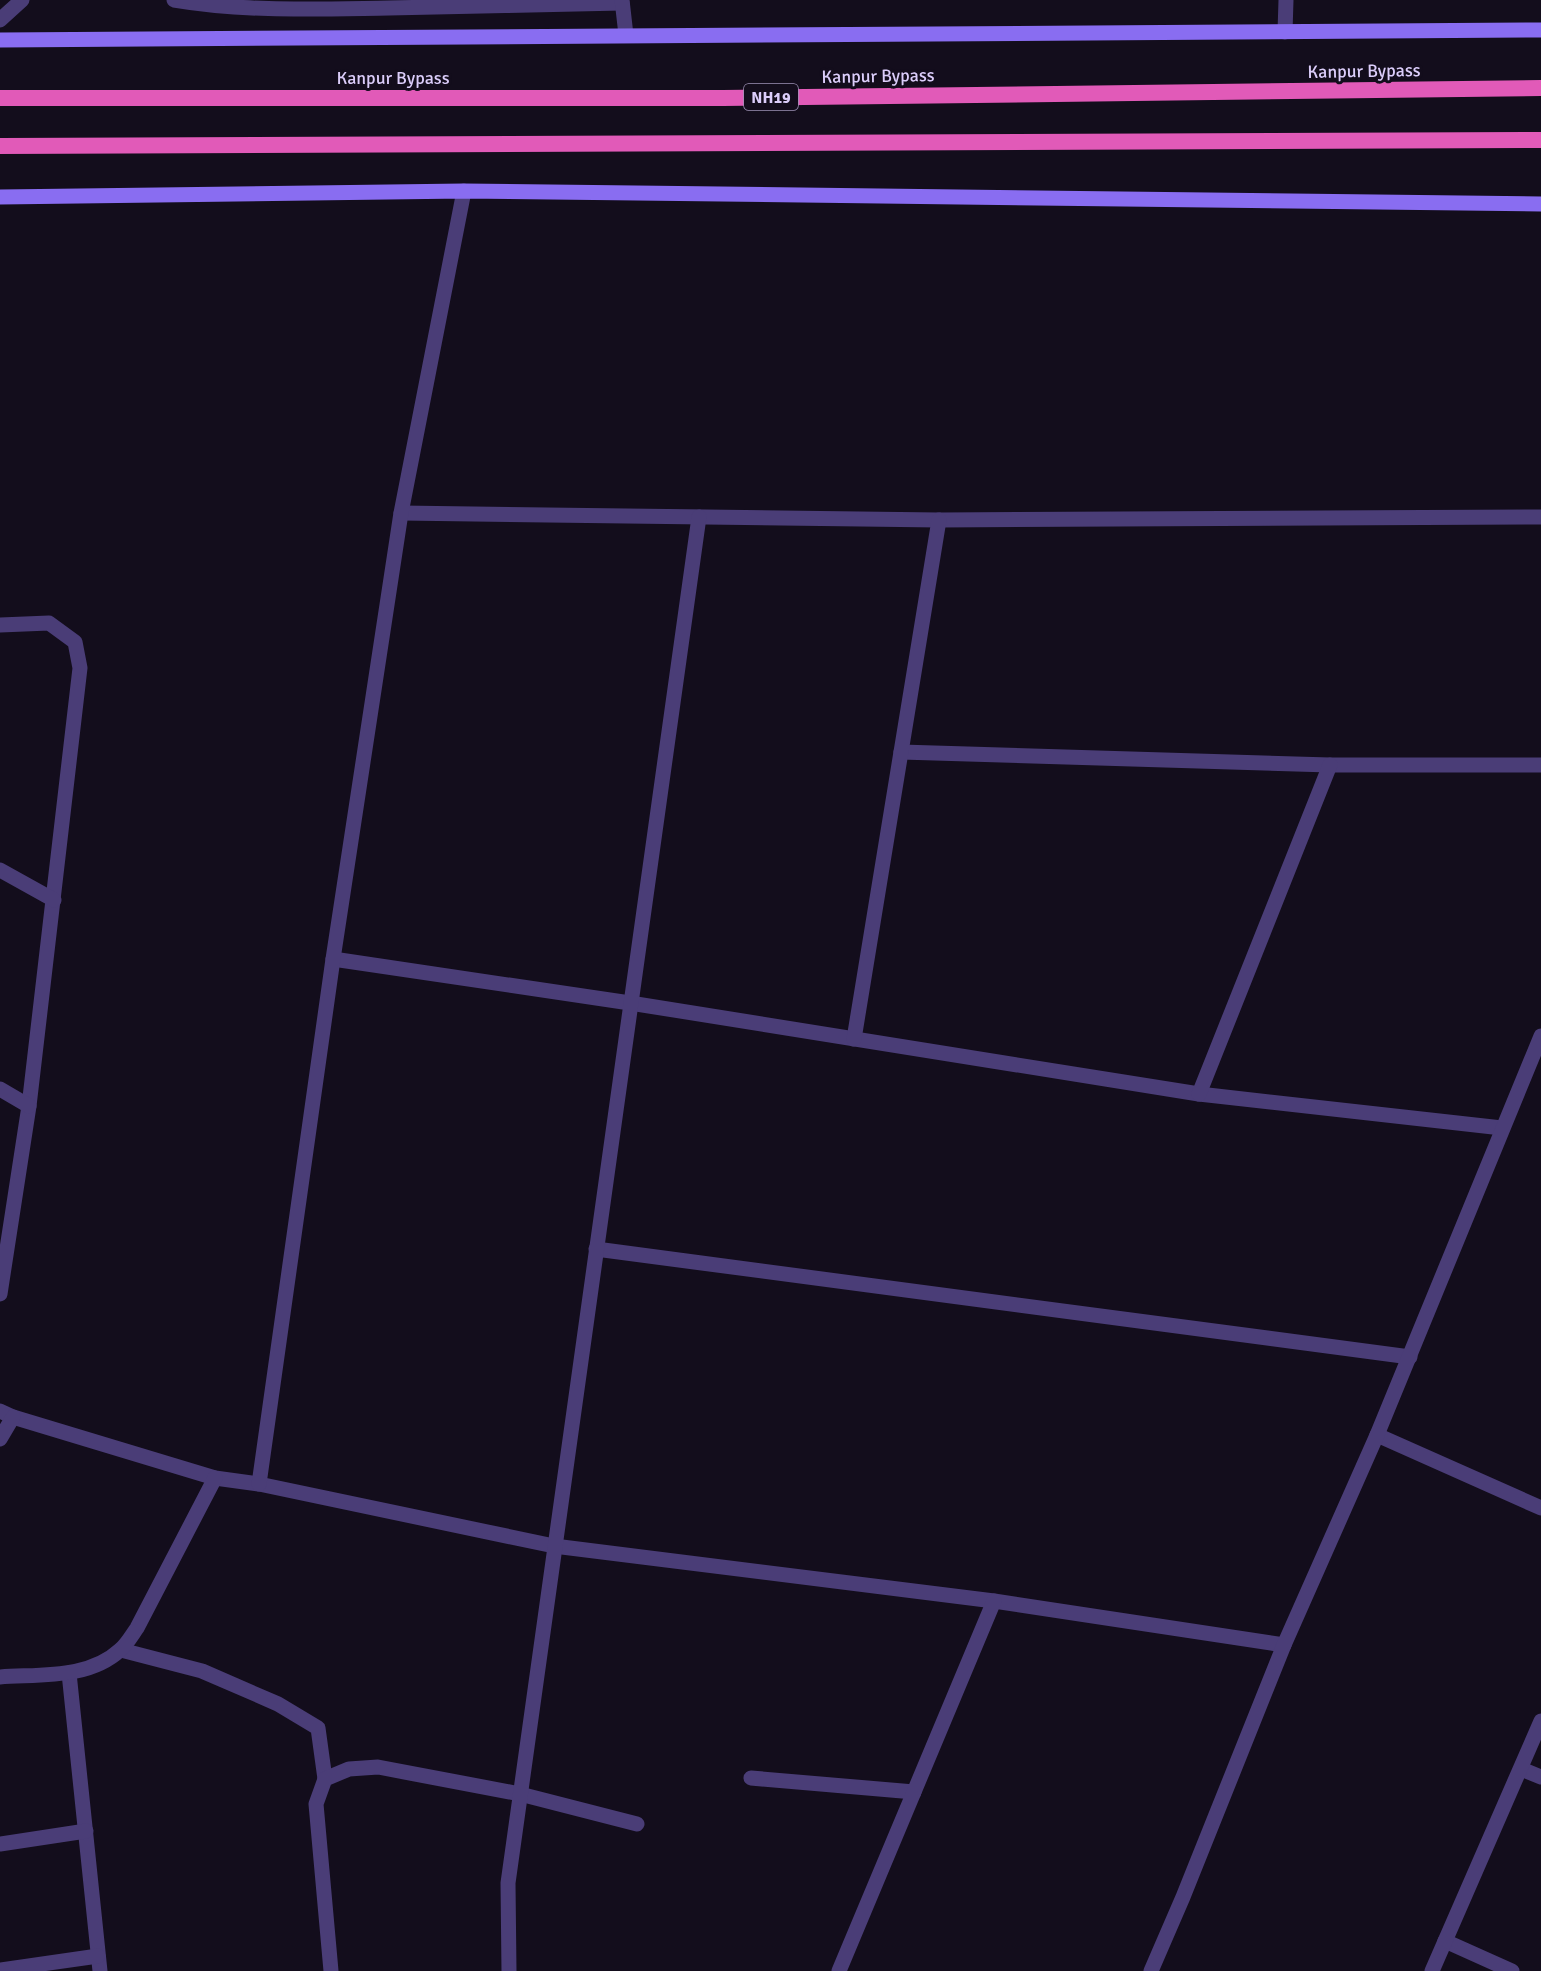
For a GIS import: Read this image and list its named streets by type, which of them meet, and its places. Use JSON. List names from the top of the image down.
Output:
{
  "streets": {
    "highway": ["Kanpur Bypass", "NH19"]
  }
}
